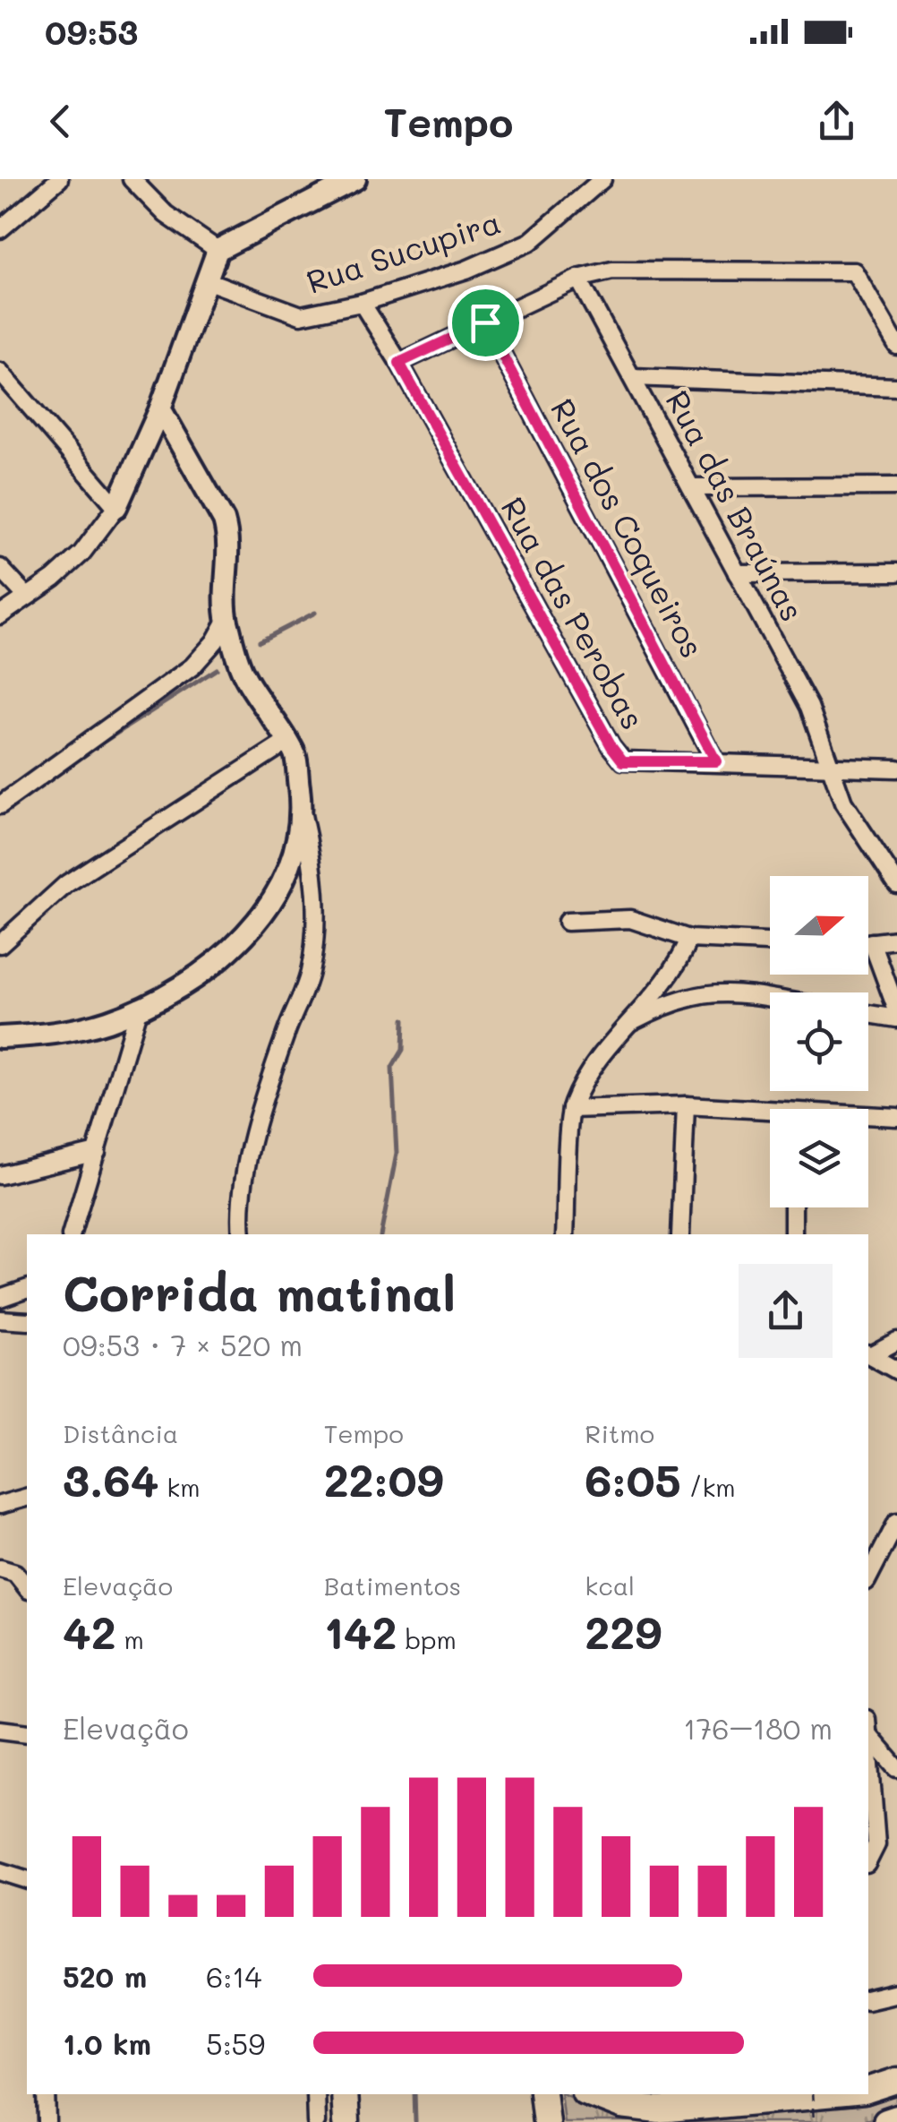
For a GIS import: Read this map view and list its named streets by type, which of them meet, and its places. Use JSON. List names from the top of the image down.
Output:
{
  "streets": {
    "street": [
      "Rua Sucupira",
      "Rua das Braúnas",
      "Rua dos Coqueiros",
      "Rua das Perobas"
    ]
  },
  "crossings": [
    ["Rua Sucupira", "Rua das Perobas"],
    ["Rua das Braúnas", "Rua das Perobas"],
    ["Rua dos Coqueiros", "Rua das Perobas"]
  ],
  "north": "right",
  "page": {
    "status": "09:53",
    "header": "Tempo",
    "heading": ["Corrida matinal", "09:53 · 7 × 520 m"],
    "stats": [
      ["Distância", "3.64 km"],
      ["Tempo", "22:09"],
      ["Ritmo", "6:05 /km"],
      ["Elevação", "42 m"],
      ["Batimentos", "142 bpm"],
      ["kcal", "229"]
    ],
    "chart": ["Elevação", "176–180 m"],
    "list": [
      {
        "name": "520 m",
        "note": "6:14"
      },
      {
        "name": "1.0 km",
        "note": "5:59"
      }
    ]
  }
}
